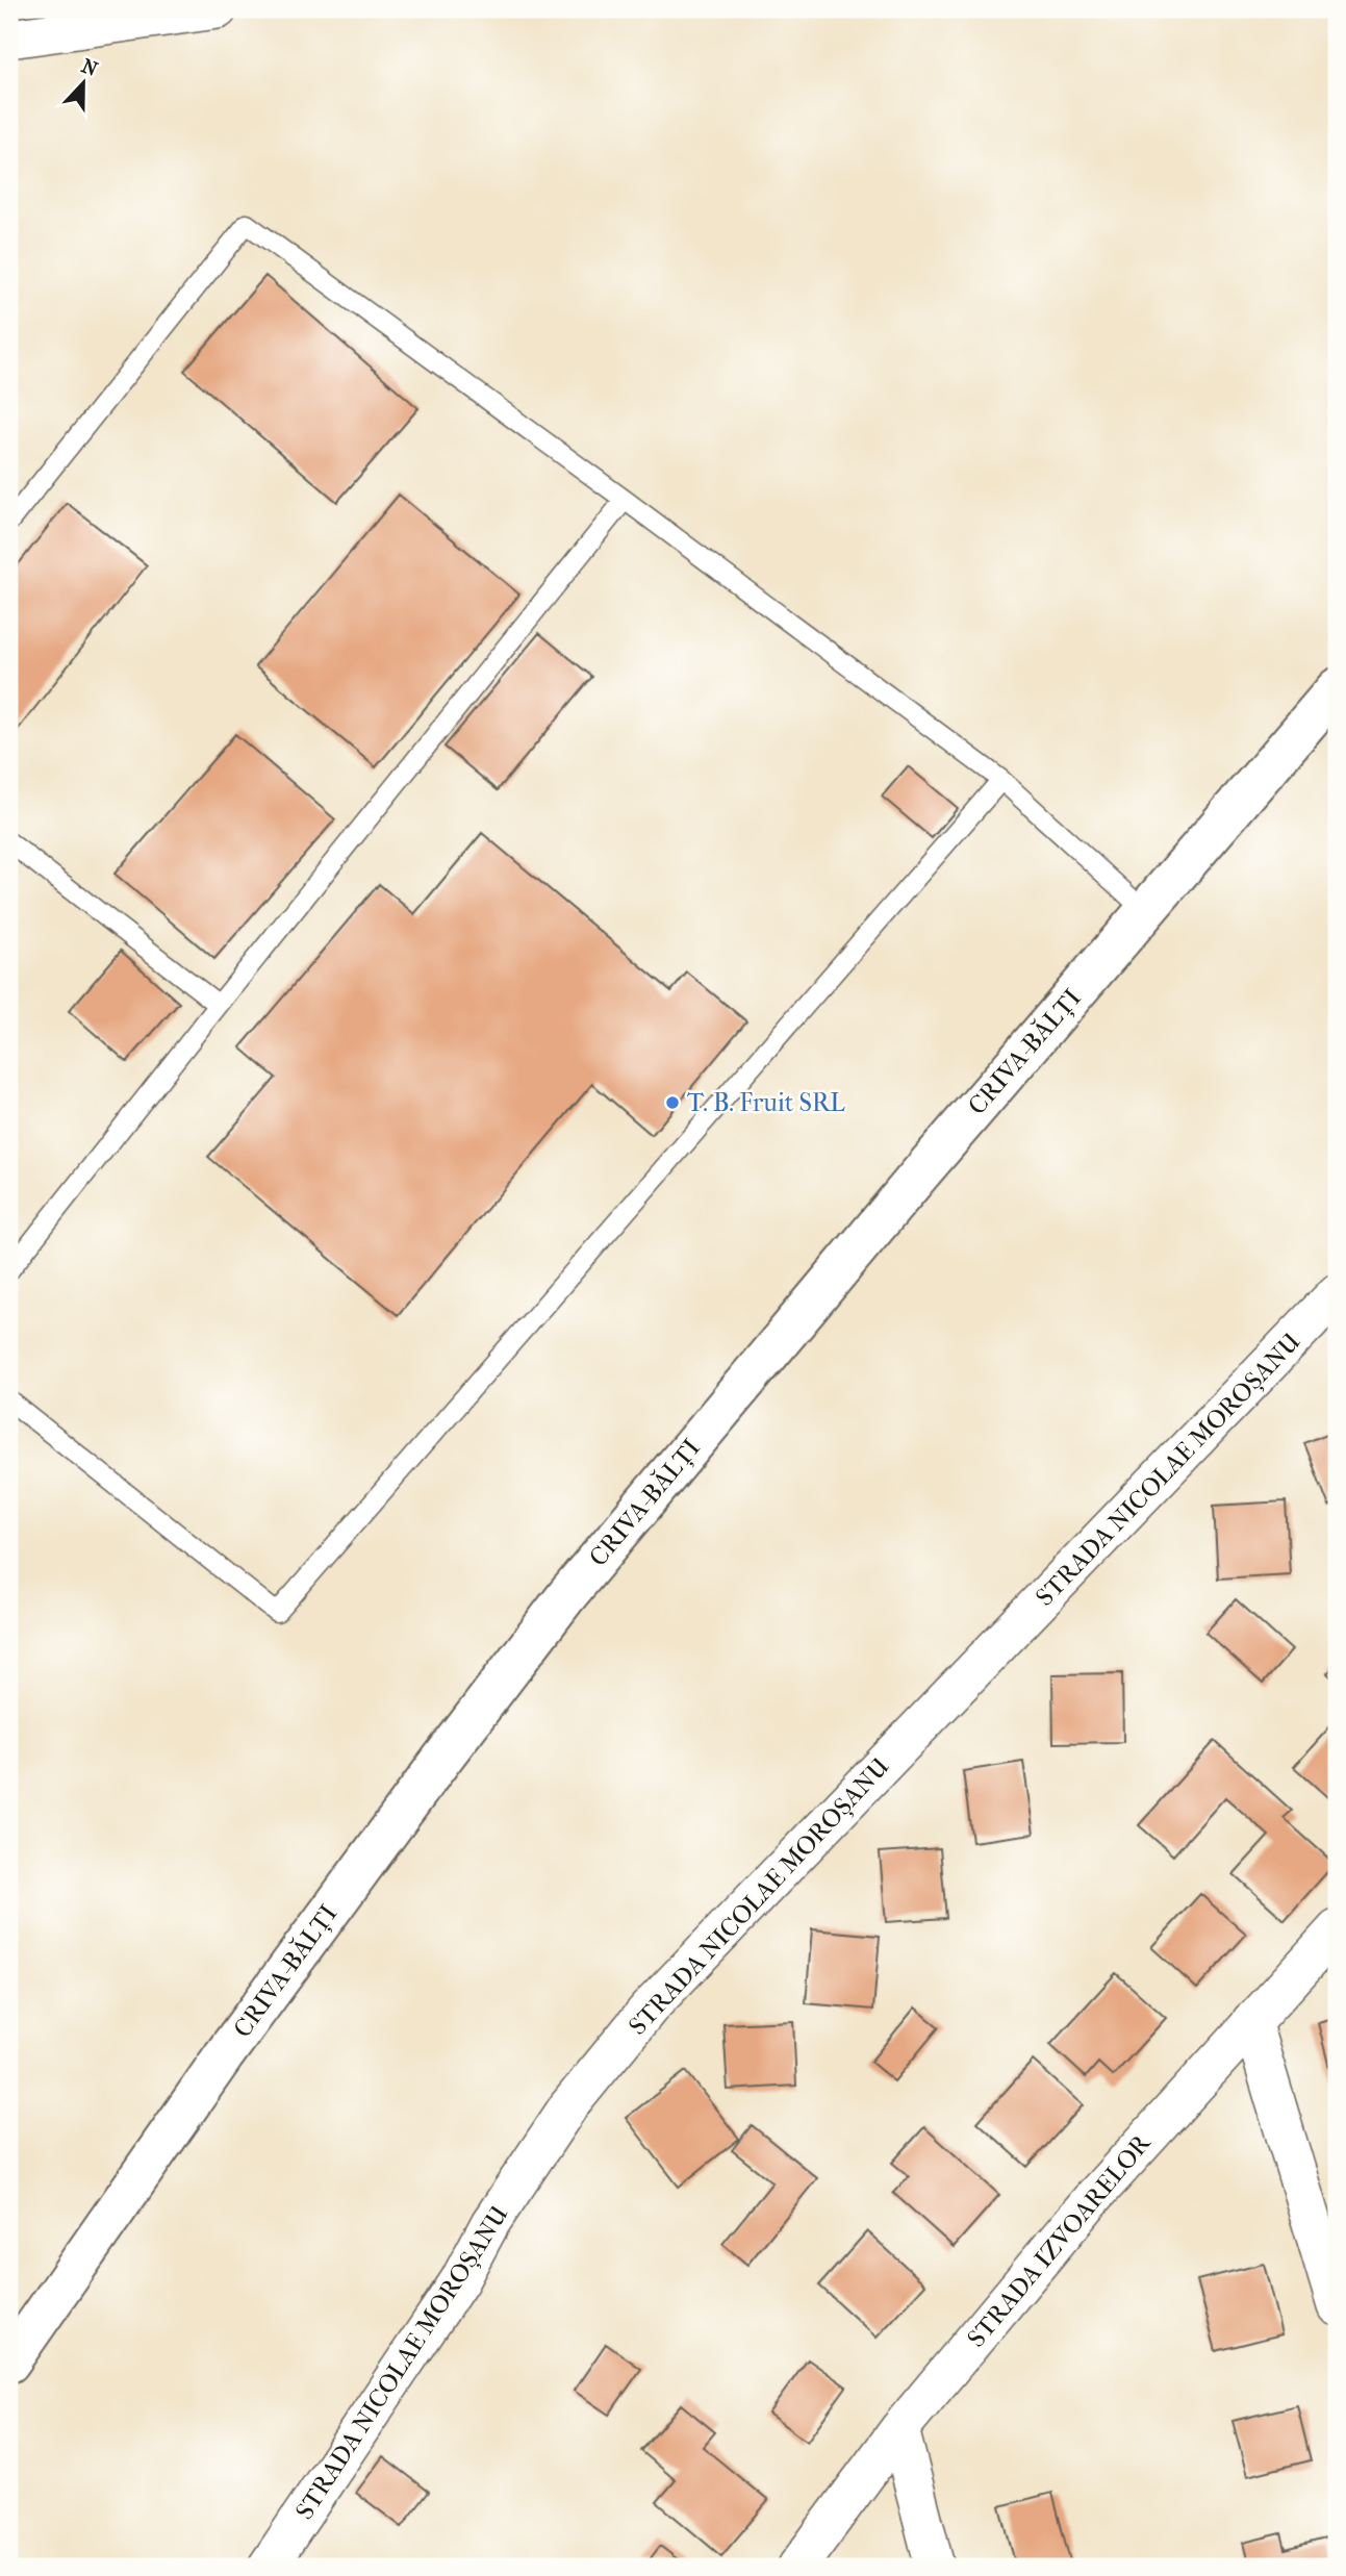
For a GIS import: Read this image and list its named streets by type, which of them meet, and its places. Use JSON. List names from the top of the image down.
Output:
{
  "streets": {
    "highway": ["CRIVA-BĂLȚI"],
    "street": ["STRADA NICOLAE MOROȘANU", "STRADA IZVOARELOR"]
  },
  "places": ["T. B. Fruit SRL"],
  "north": "top"
}
